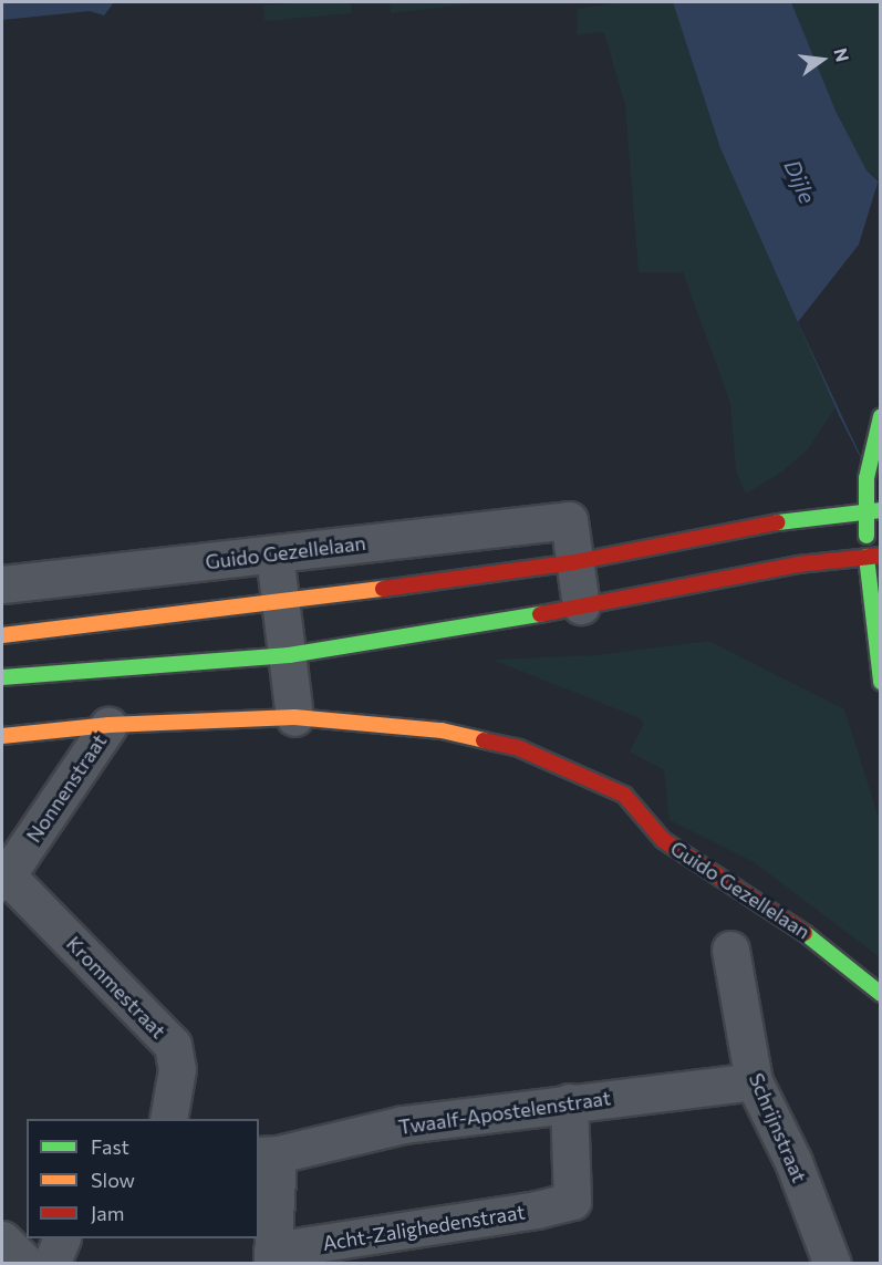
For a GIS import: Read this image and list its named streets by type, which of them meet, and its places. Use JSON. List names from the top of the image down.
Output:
{
  "streets": {
    "main road": ["Guido Gezellelaan"],
    "street": [
      "Nonnenstraat",
      "Krommestraat",
      "Twaalf-Apostelenstraat",
      "Schrijnstraat",
      "Acht-Zalighedenstraat"
    ]
  },
  "crossings": [
    ["Guido Gezellelaan", "Nonnenstraat"],
    ["Nonnenstraat", "Krommestraat"],
    ["Twaalf-Apostelenstraat", "Schrijnstraat"],
    ["Twaalf-Apostelenstraat", "Acht-Zalighedenstraat"]
  ],
  "water": ["Dijle"],
  "legend": ["Fast", "Slow", "Jam"],
  "north": "right"
}
